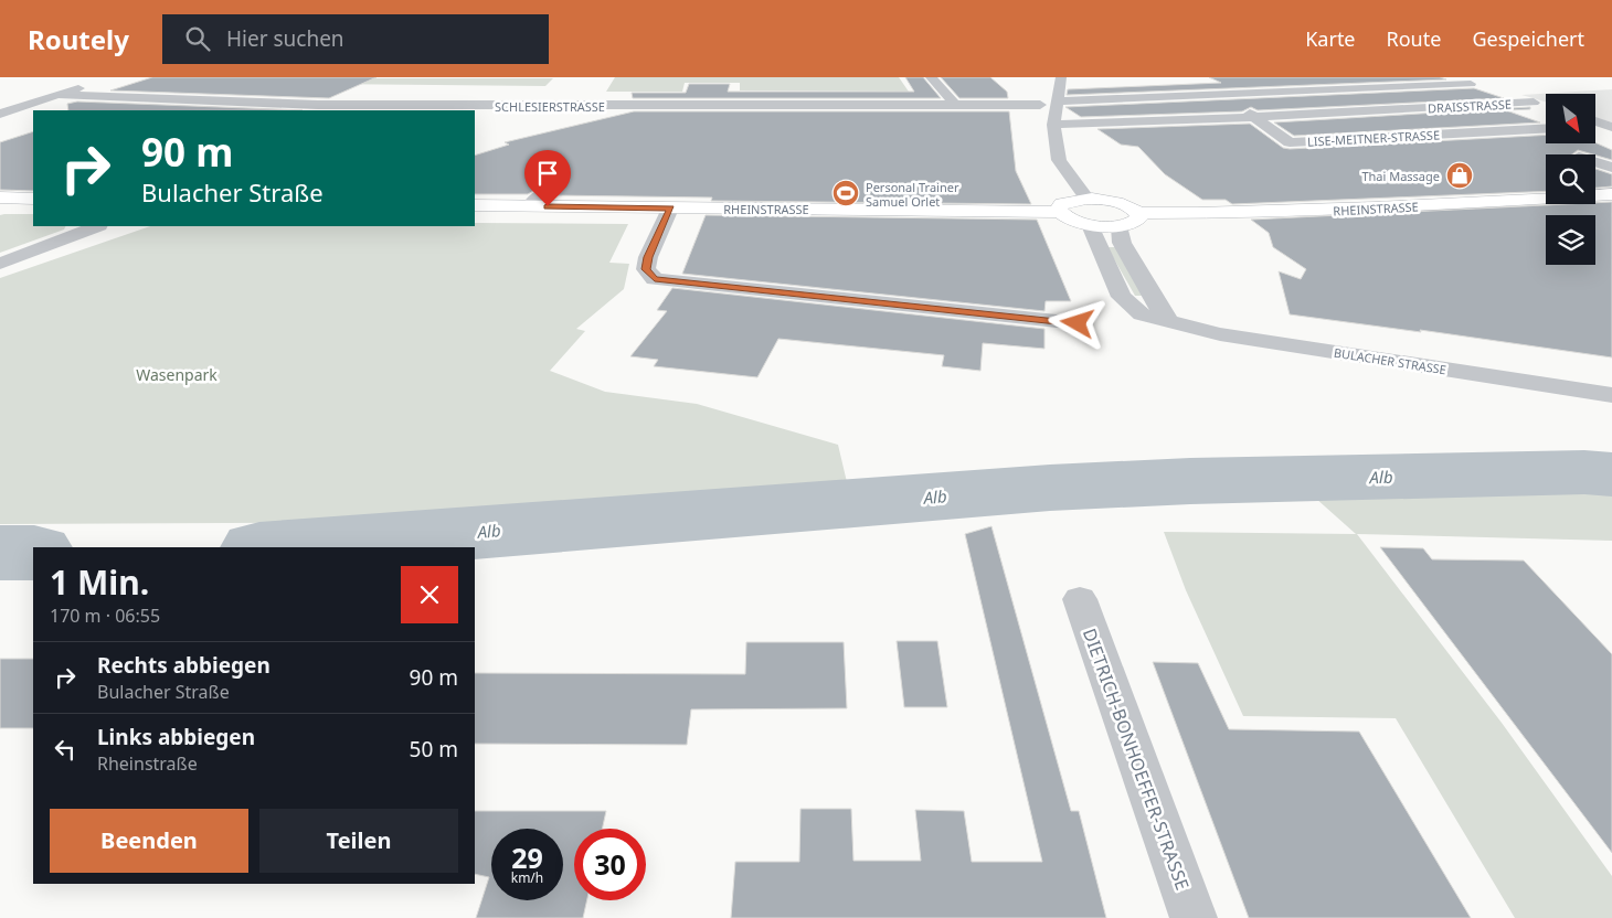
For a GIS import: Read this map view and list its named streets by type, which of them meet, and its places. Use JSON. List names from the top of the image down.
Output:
{
  "streets": {
    "main road": ["RHEINSTRASSE"],
    "street": [
      "SCHLESIERSTRASSE",
      "DRAISSTRASSE",
      "LISE-MEITNER-STRASSE",
      "BULACHER STRASSE",
      "DIETRICH-BONHOEFFER-STRASSE"
    ]
  },
  "crossings": [
    ["DRAISSTRASSE", "LISE-MEITNER-STRASSE"],
    ["RHEINSTRASSE", "BULACHER STRASSE"]
  ],
  "water": ["Alb"],
  "parks": ["Wasenpark"],
  "places": {
    "shop": ["Thai Massage"],
    "sports": ["Personal Trainer Samuel Orlet"]
  },
  "north": "bottom right",
  "page": {
    "header": "Routely",
    "search": "Hier suchen",
    "nav": ["Karte", "Route", "Gespeichert"],
    "turn": ["90 m", "Bulacher Straße"],
    "heading": ["1 Min.", "170 m · 06:55"],
    "list": [
      {
        "name": "Rechts abbiegen",
        "note": "Bulacher Straße",
        "value": "90 m"
      },
      {
        "name": "Links abbiegen",
        "note": "Rheinstraße",
        "value": "50 m"
      }
    ],
    "buttons": ["Beenden", "Teilen"],
    "speed": "29 km/h",
    "limit": "30"
  }
}
